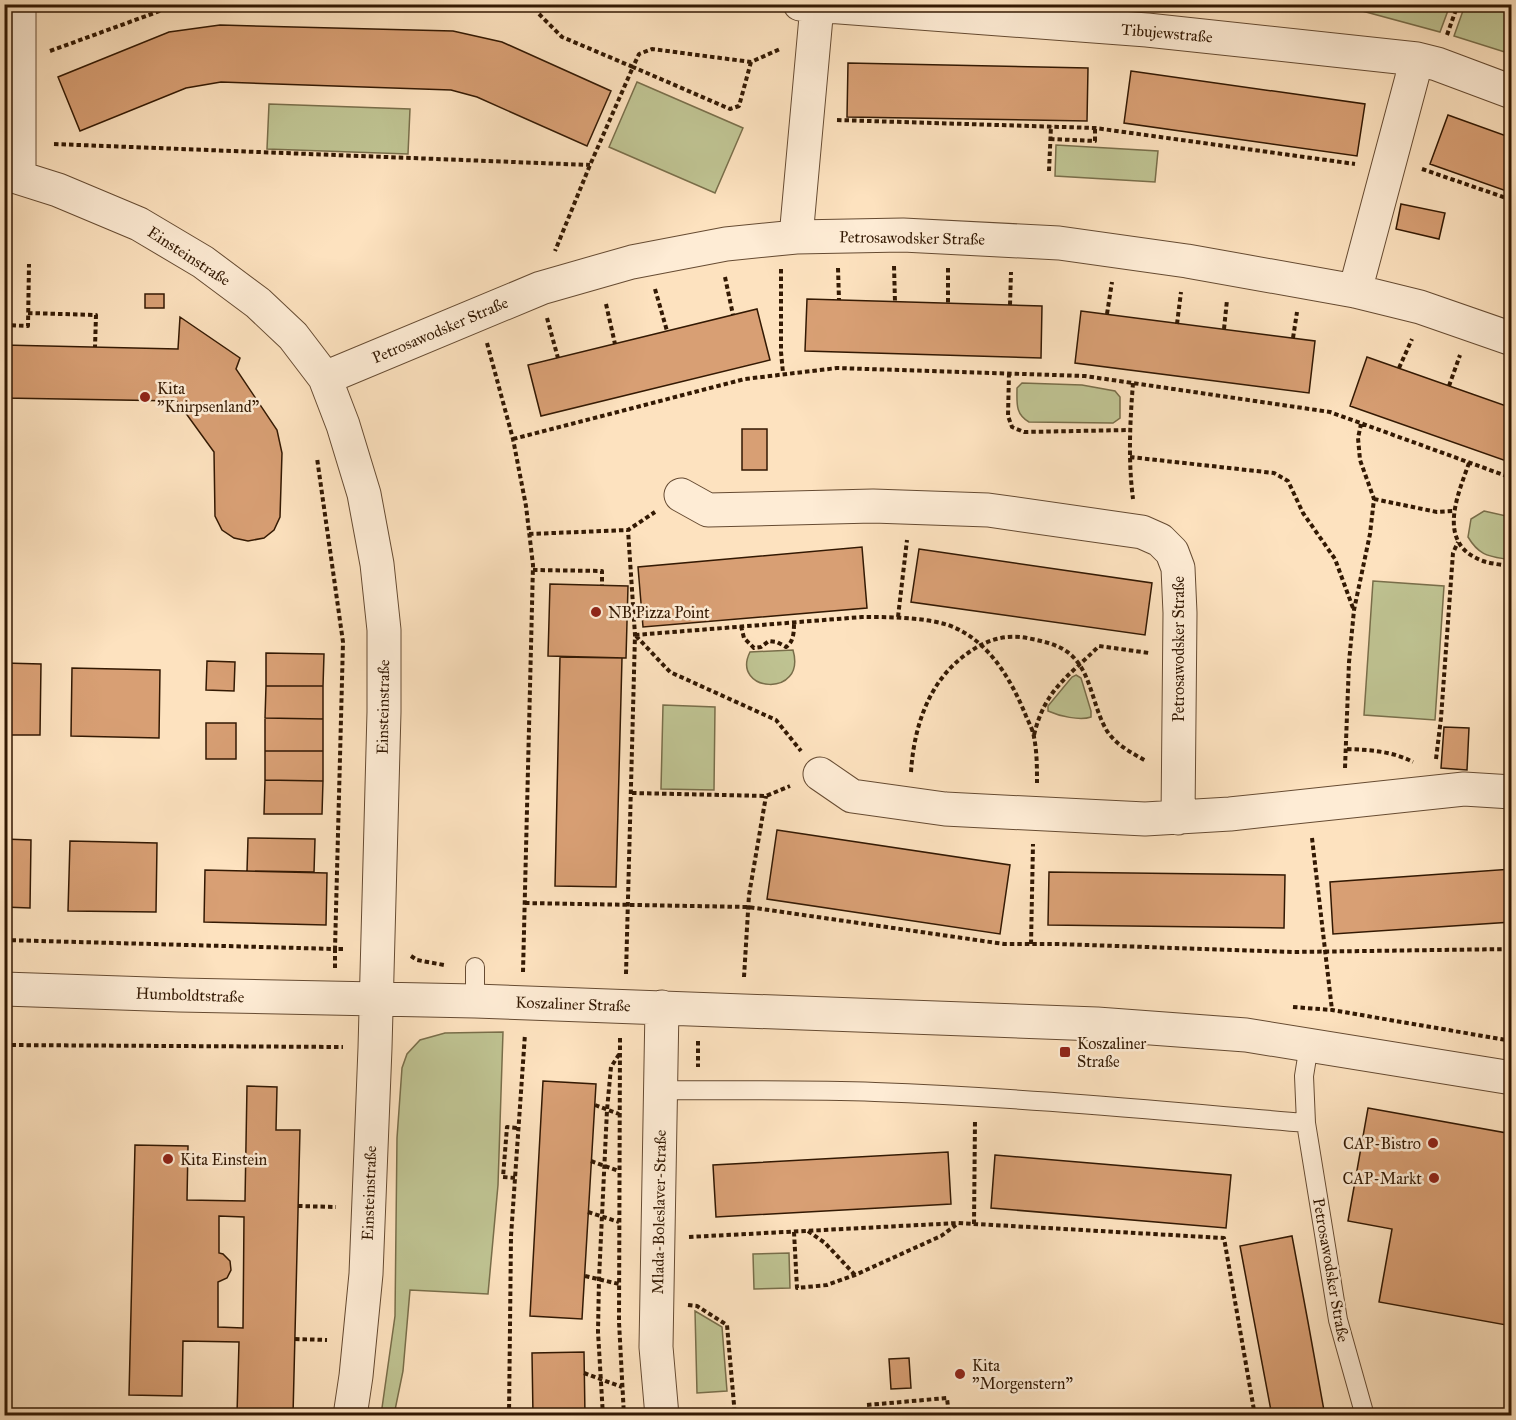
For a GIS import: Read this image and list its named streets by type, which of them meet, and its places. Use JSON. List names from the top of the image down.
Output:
{
  "streets": {
    "street": [
      "Tibujewstraße",
      "Petrosawodsker Straße",
      "Einsteinstraße",
      "Humboldtstraße",
      "Koszaliner Straße",
      "Mlada-Boleslaver-Straße"
    ]
  },
  "crossings": [
    ["Petrosawodsker Straße", "Einsteinstraße"],
    ["Einsteinstraße", "Humboldtstraße"],
    ["Einsteinstraße", "Koszaliner Straße"],
    ["Humboldtstraße", "Koszaliner Straße"],
    ["Koszaliner Straße", "Mlada-Boleslaver-Straße"]
  ],
  "places": {
    "other": [
      "Kita \"Knirpsenland\"",
      "NB Pizza Point",
      "CAP-Bistro",
      "Kita Einstein",
      "CAP-Markt",
      "Kita \"Morgenstern\""
    ],
    "transit": ["Koszaliner Straße"]
  }
}
